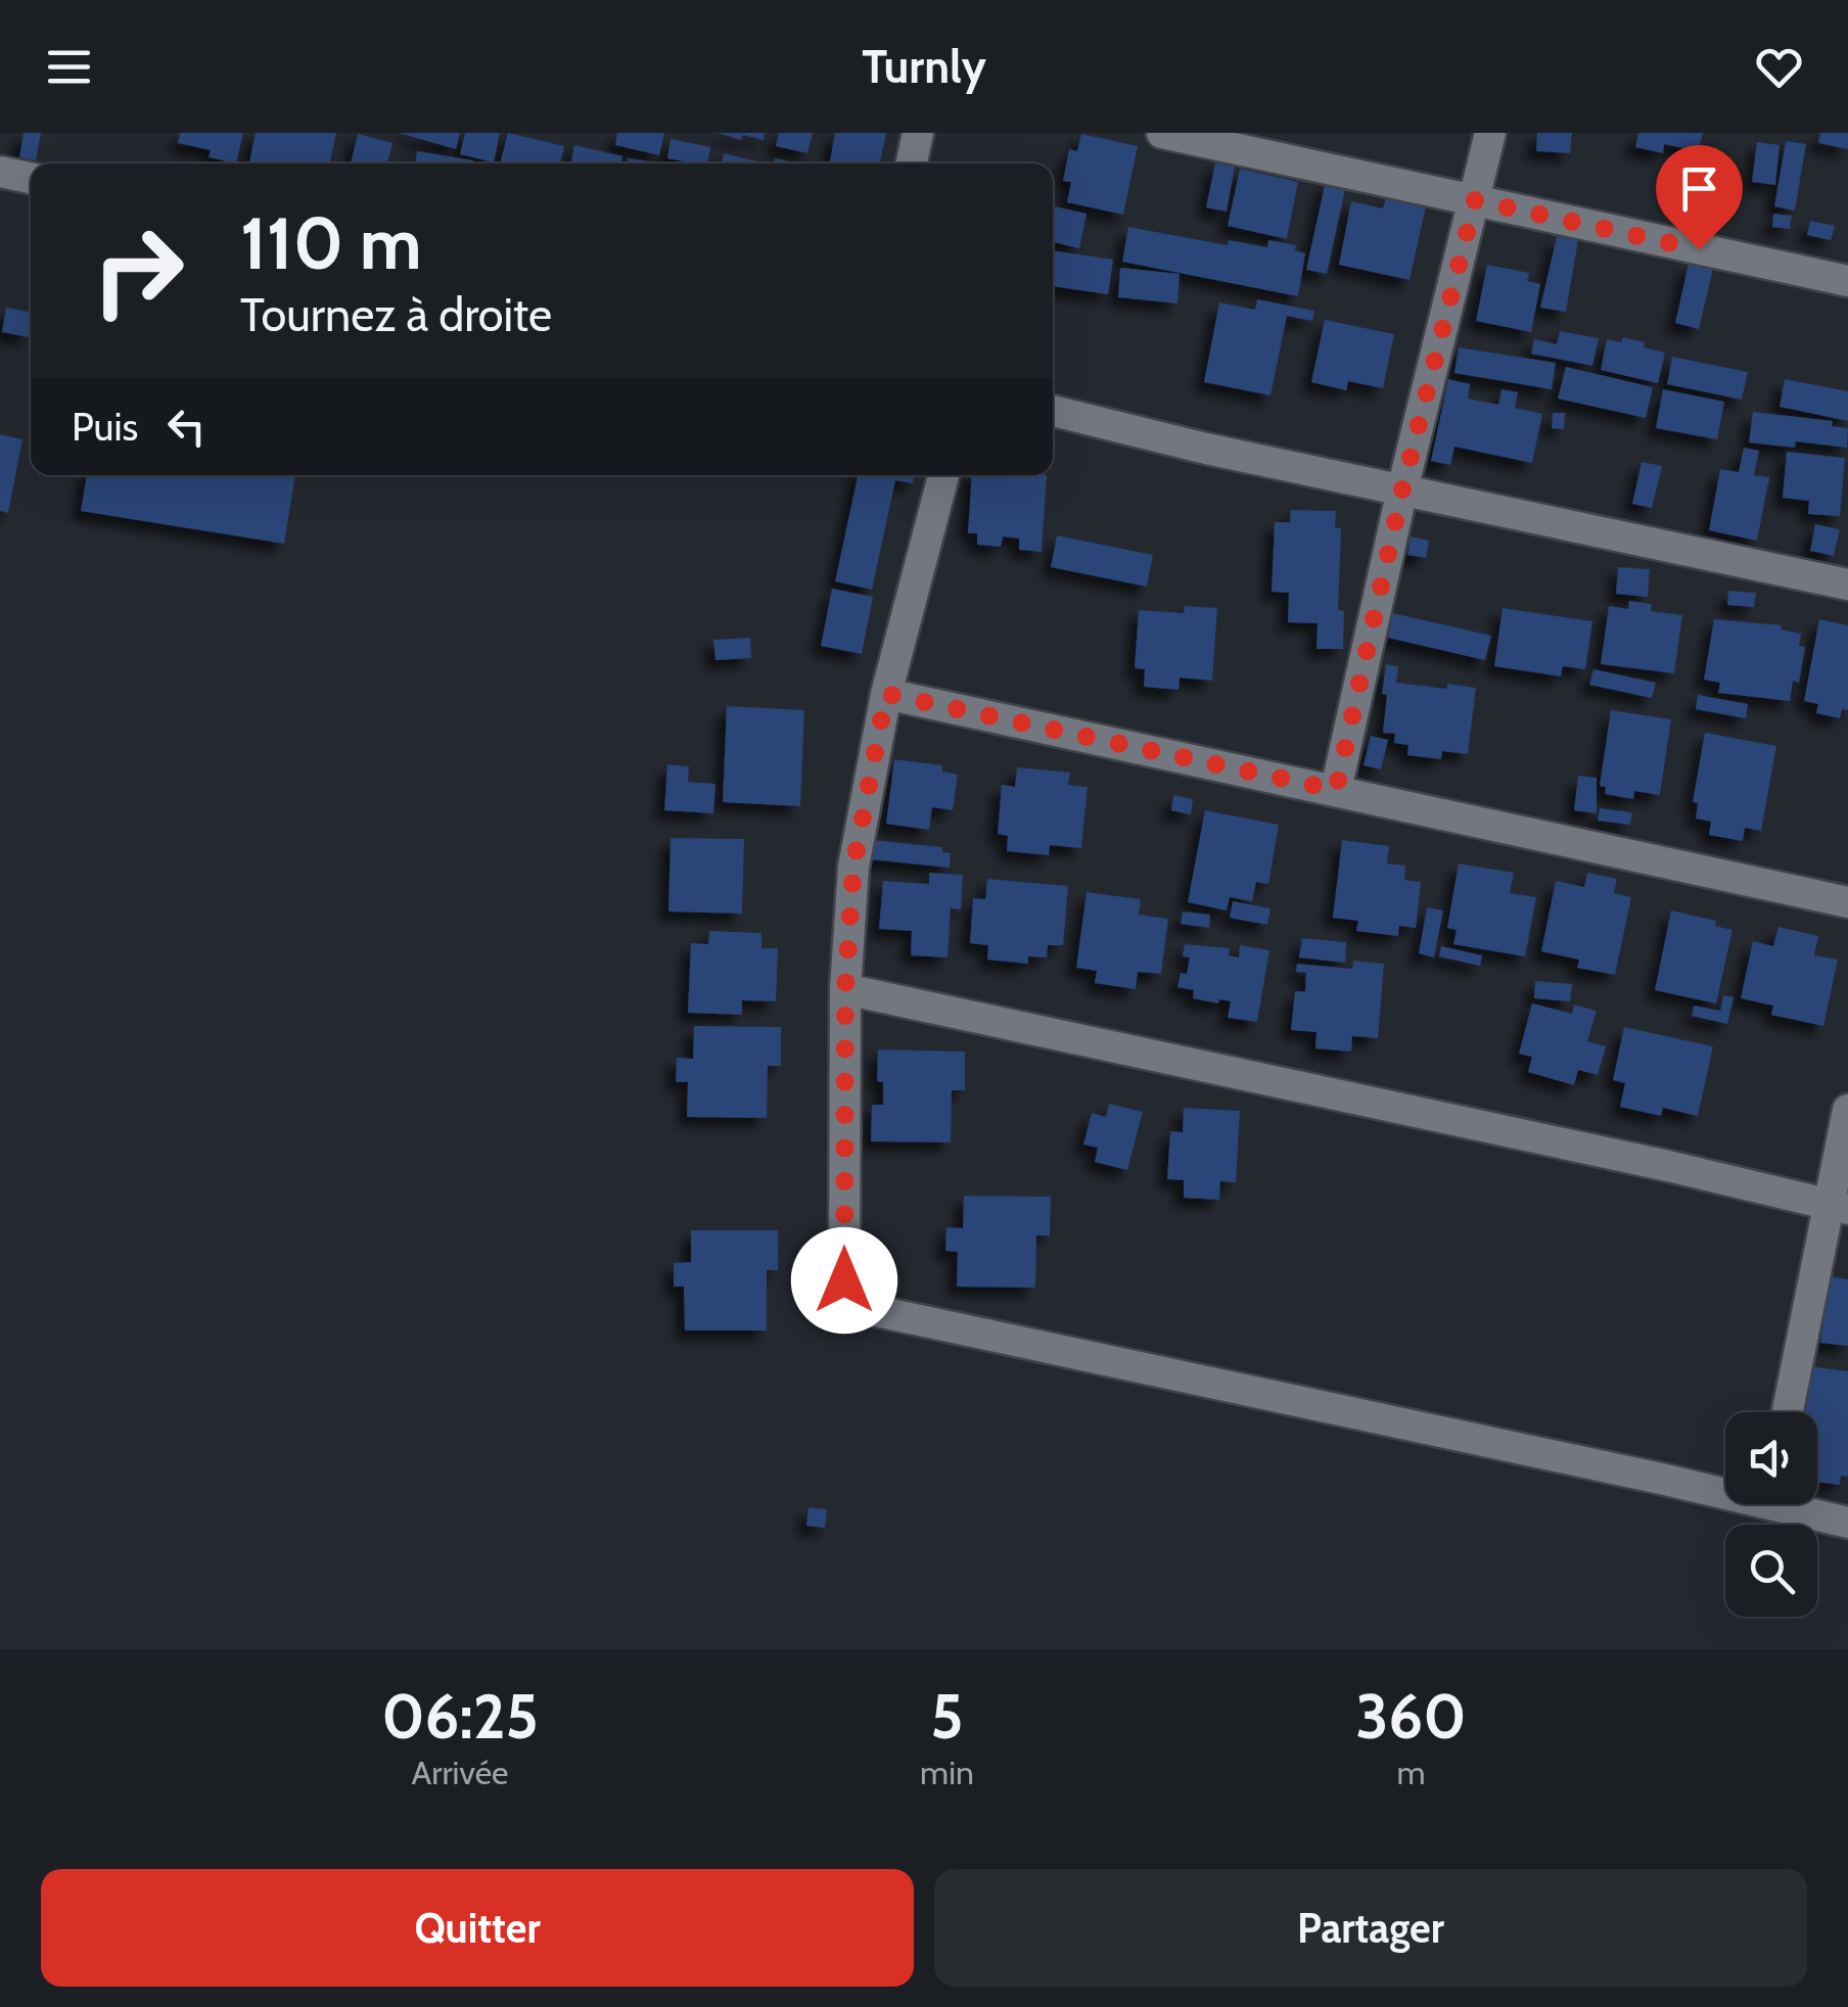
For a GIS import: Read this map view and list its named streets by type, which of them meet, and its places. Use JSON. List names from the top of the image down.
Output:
{
  "page": {
    "header": "Turnly",
    "turn": ["110 m", "Tournez à droite"],
    "then": "Puis",
    "eta": [
      "06:25",
      "Arrivée",
      "5",
      "min",
      "360",
      "m"
    ],
    "buttons": ["Quitter", "Partager"]
  }
}
